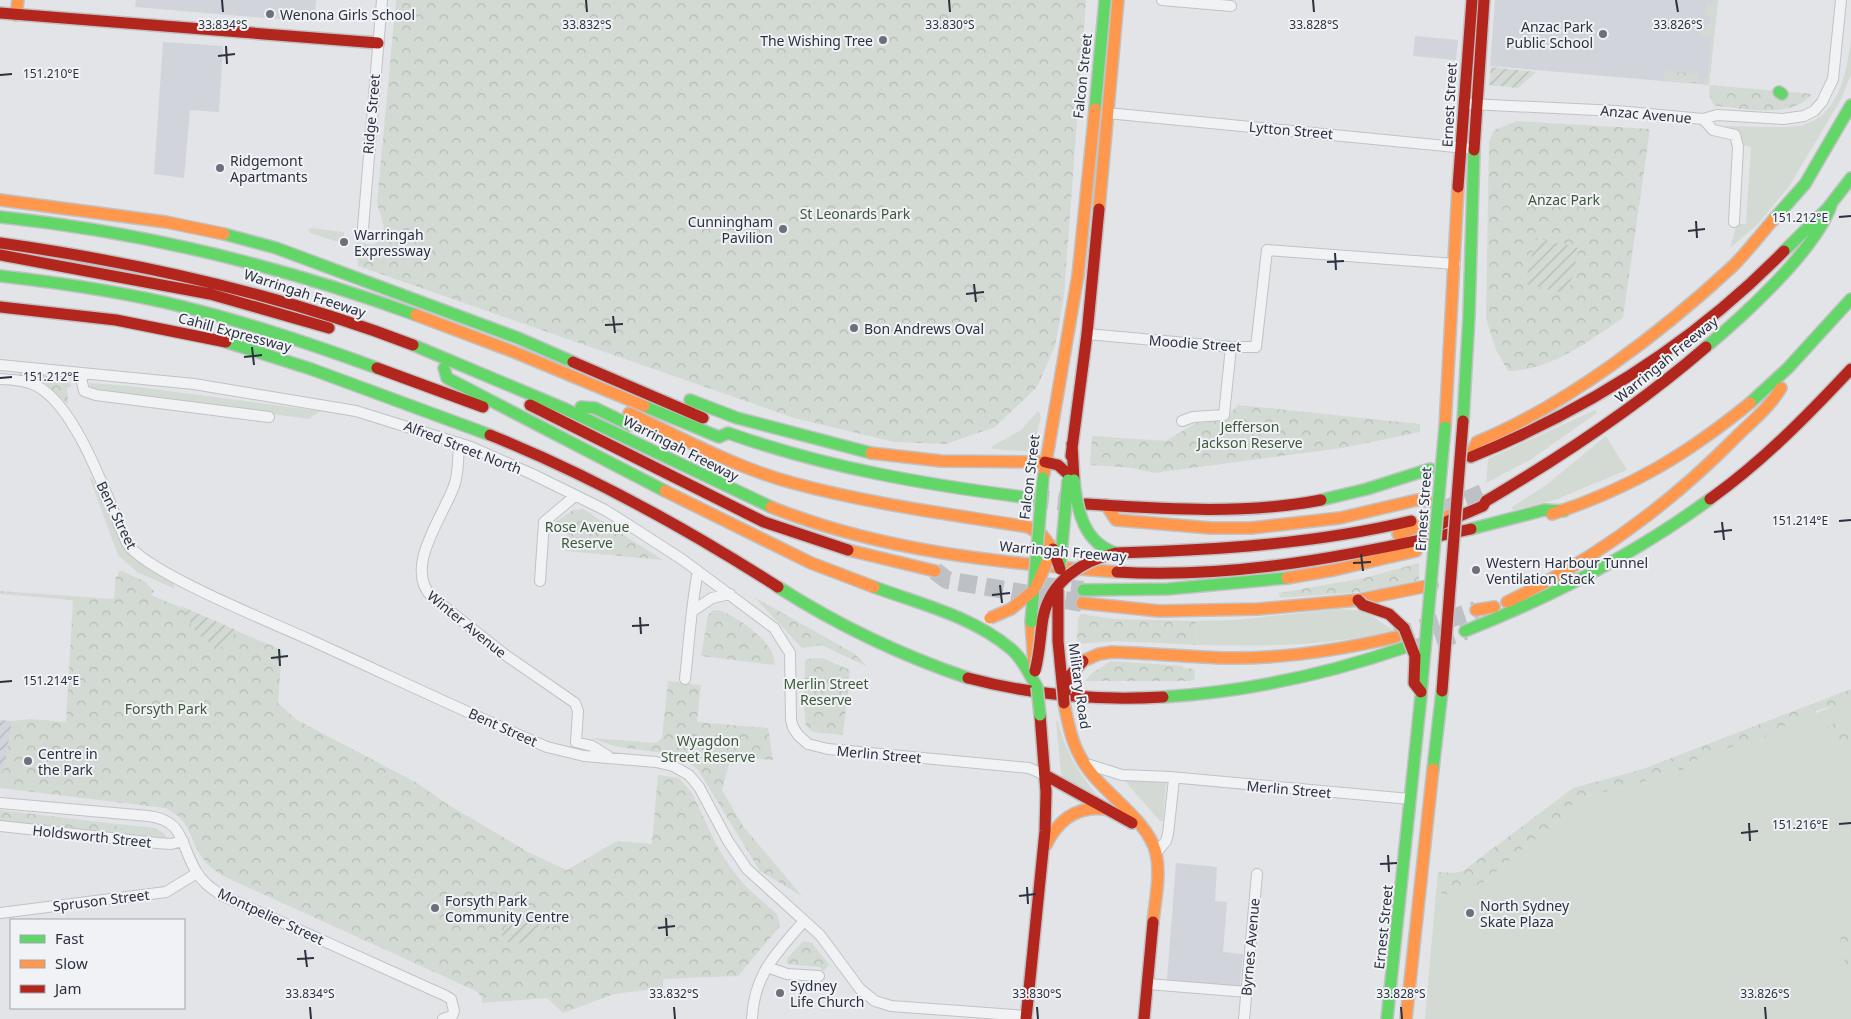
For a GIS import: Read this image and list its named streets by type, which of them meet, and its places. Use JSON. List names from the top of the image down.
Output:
{
  "streets": {
    "main road": [
      "Falcon Street",
      "Ernest Street",
      "Warringah Freeway",
      "Cahill Expressway",
      "Military Road"
    ],
    "street": [
      "Ridge Street",
      "Anzac Avenue",
      "Lytton Street",
      "Moodie Street",
      "Alfred Street North",
      "Bent Street",
      "Winter Avenue",
      "Merlin Street",
      "Holdsworth Street",
      "Spruson Street",
      "Montpelier Street",
      "Byrnes Avenue"
    ]
  },
  "crossings": [
    ["Falcon Street", "Lytton Street"],
    ["Falcon Street", "Moodie Street"],
    ["Falcon Street", "Bent Street"],
    ["Falcon Street", "Merlin Street"],
    ["Ernest Street", "Anzac Avenue"],
    ["Ernest Street", "Lytton Street"],
    ["Ernest Street", "Moodie Street"],
    ["Ernest Street", "Merlin Street"],
    ["Alfred Street North", "Winter Avenue"],
    ["Alfred Street North", "Merlin Street"],
    ["Bent Street", "Winter Avenue"],
    ["Military Road", "Merlin Street"],
    ["Holdsworth Street", "Montpelier Street"],
    ["Spruson Street", "Montpelier Street"]
  ],
  "parks": [
    "Anzac Park",
    "St Leonards Park",
    "Jefferson Jackson Reserve",
    "Rose Avenue Reserve",
    "Merlin Street Reserve",
    "Forsyth Park",
    "Wyagdon Street Reserve"
  ],
  "places": [
    "Wenona Girls School",
    "Anzac Park Public School",
    "The Wishing Tree",
    "Ridgemont Apartmants",
    "Cunningham Pavilion",
    "Warringah Expressway",
    "Bon Andrews Oval",
    "Western Harbour Tunnel Ventilation Stack",
    "Centre in the Park",
    "Forsyth Park Community Centre",
    "North Sydney Skate Plaza",
    "Sydney Life Church"
  ],
  "legend": ["Fast", "Slow", "Jam"],
  "coordinates": [
    "33.834°S",
    "33.832°S",
    "33.830°S",
    "33.828°S",
    "33.826°S",
    "151.210°E",
    "151.212°E",
    "151.214°E",
    "151.216°E"
  ]
}
